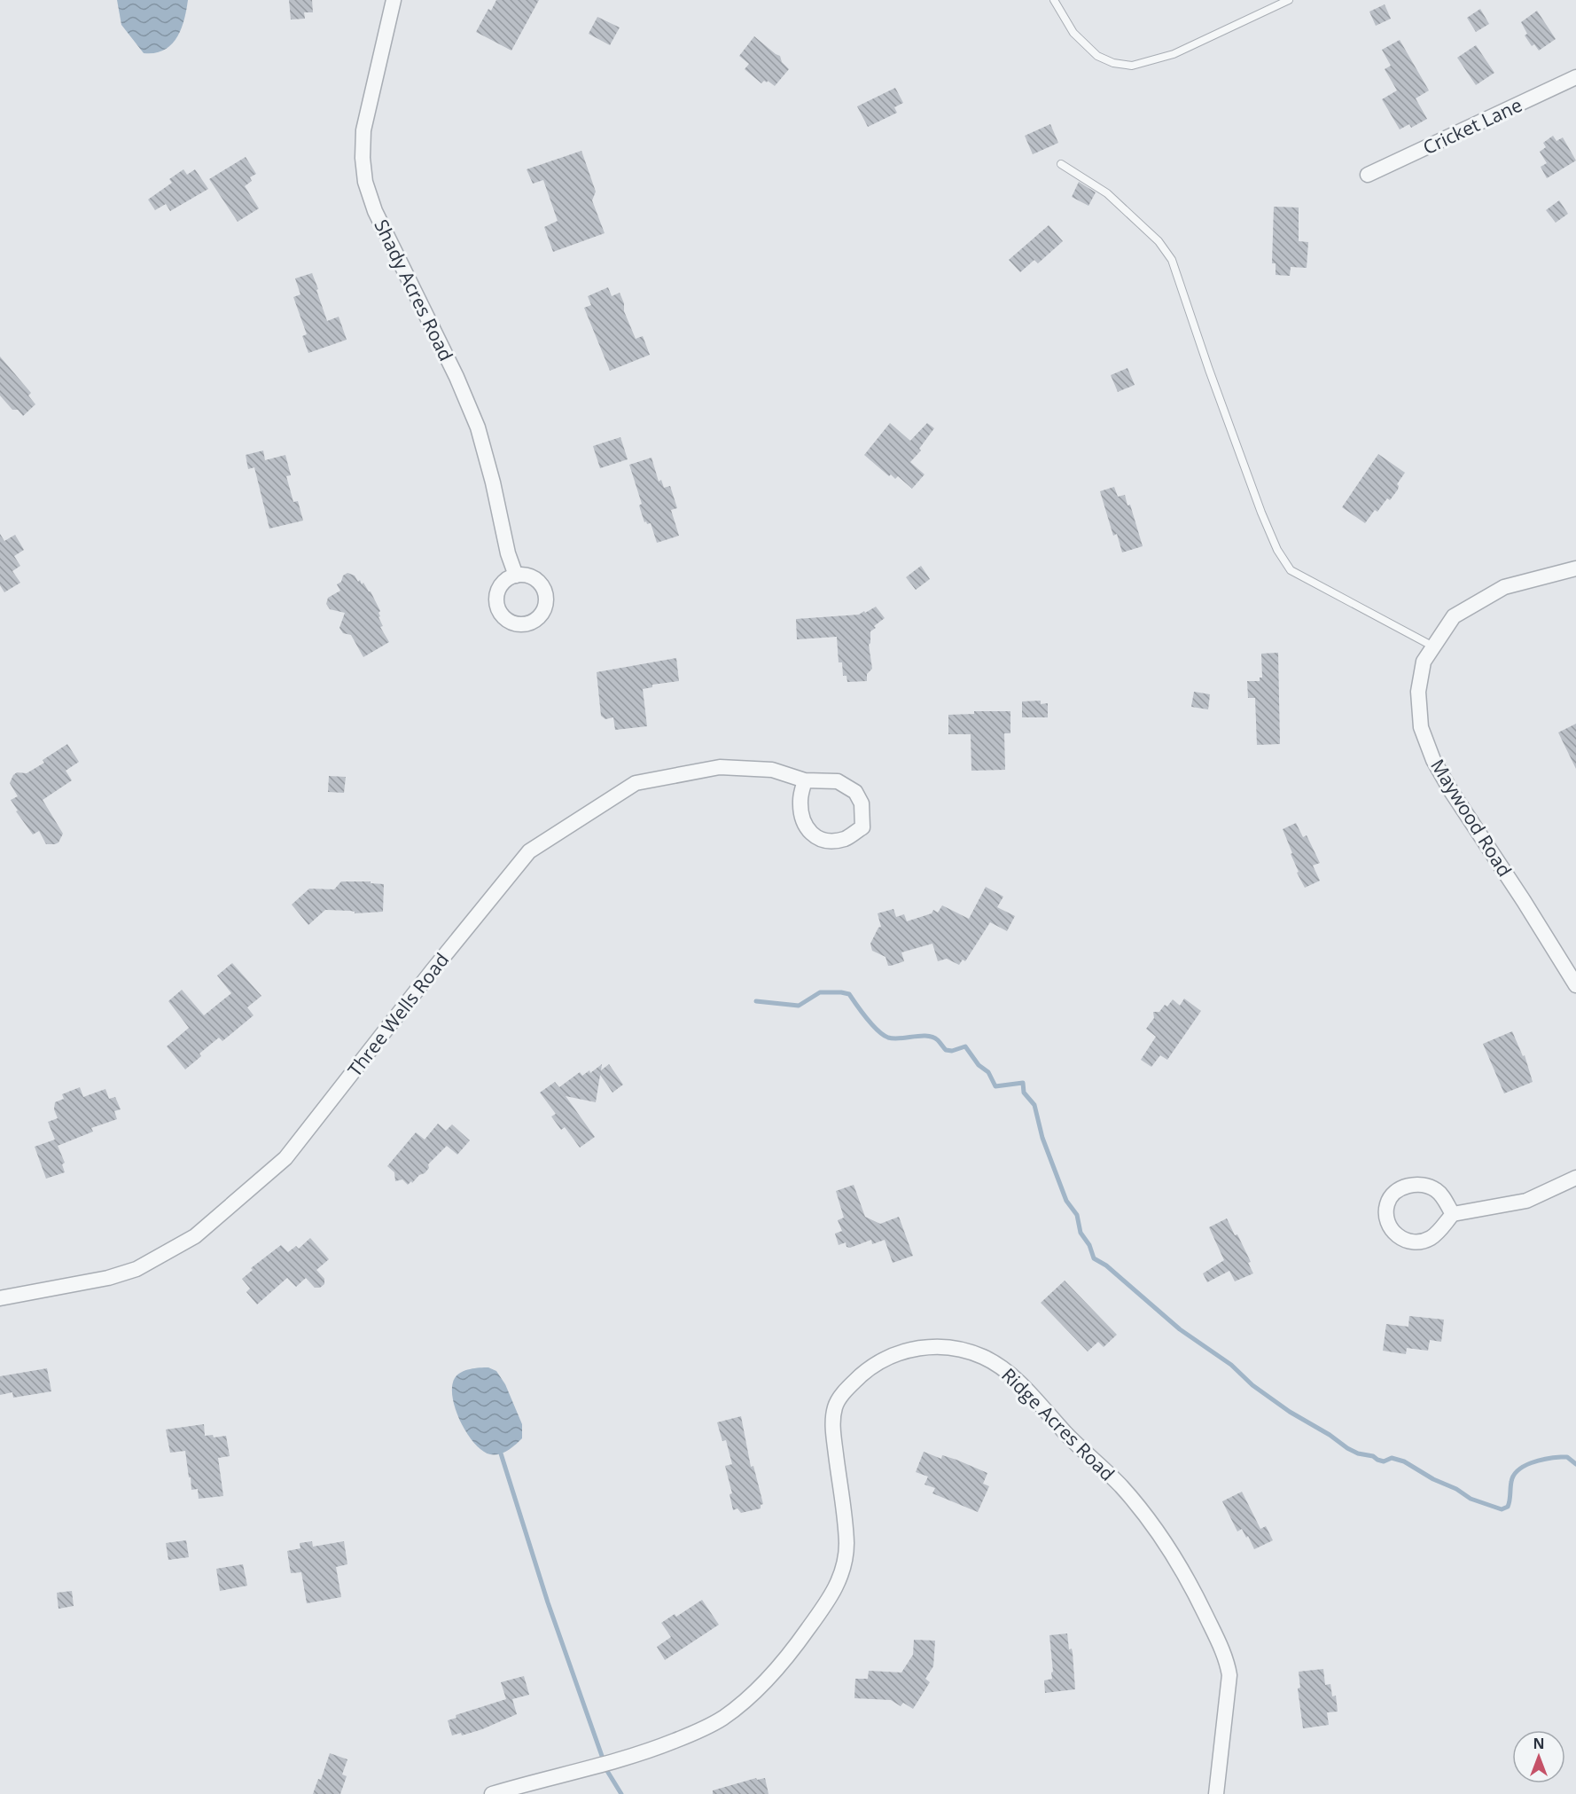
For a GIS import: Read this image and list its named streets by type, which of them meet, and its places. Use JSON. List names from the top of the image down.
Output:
{
  "streets": {
    "street": [
      "Cricket Lane",
      "Shady Acres Road",
      "Maywood Road",
      "Three Wells Road",
      "Ridge Acres Road"
    ]
  },
  "north": "top"
}
